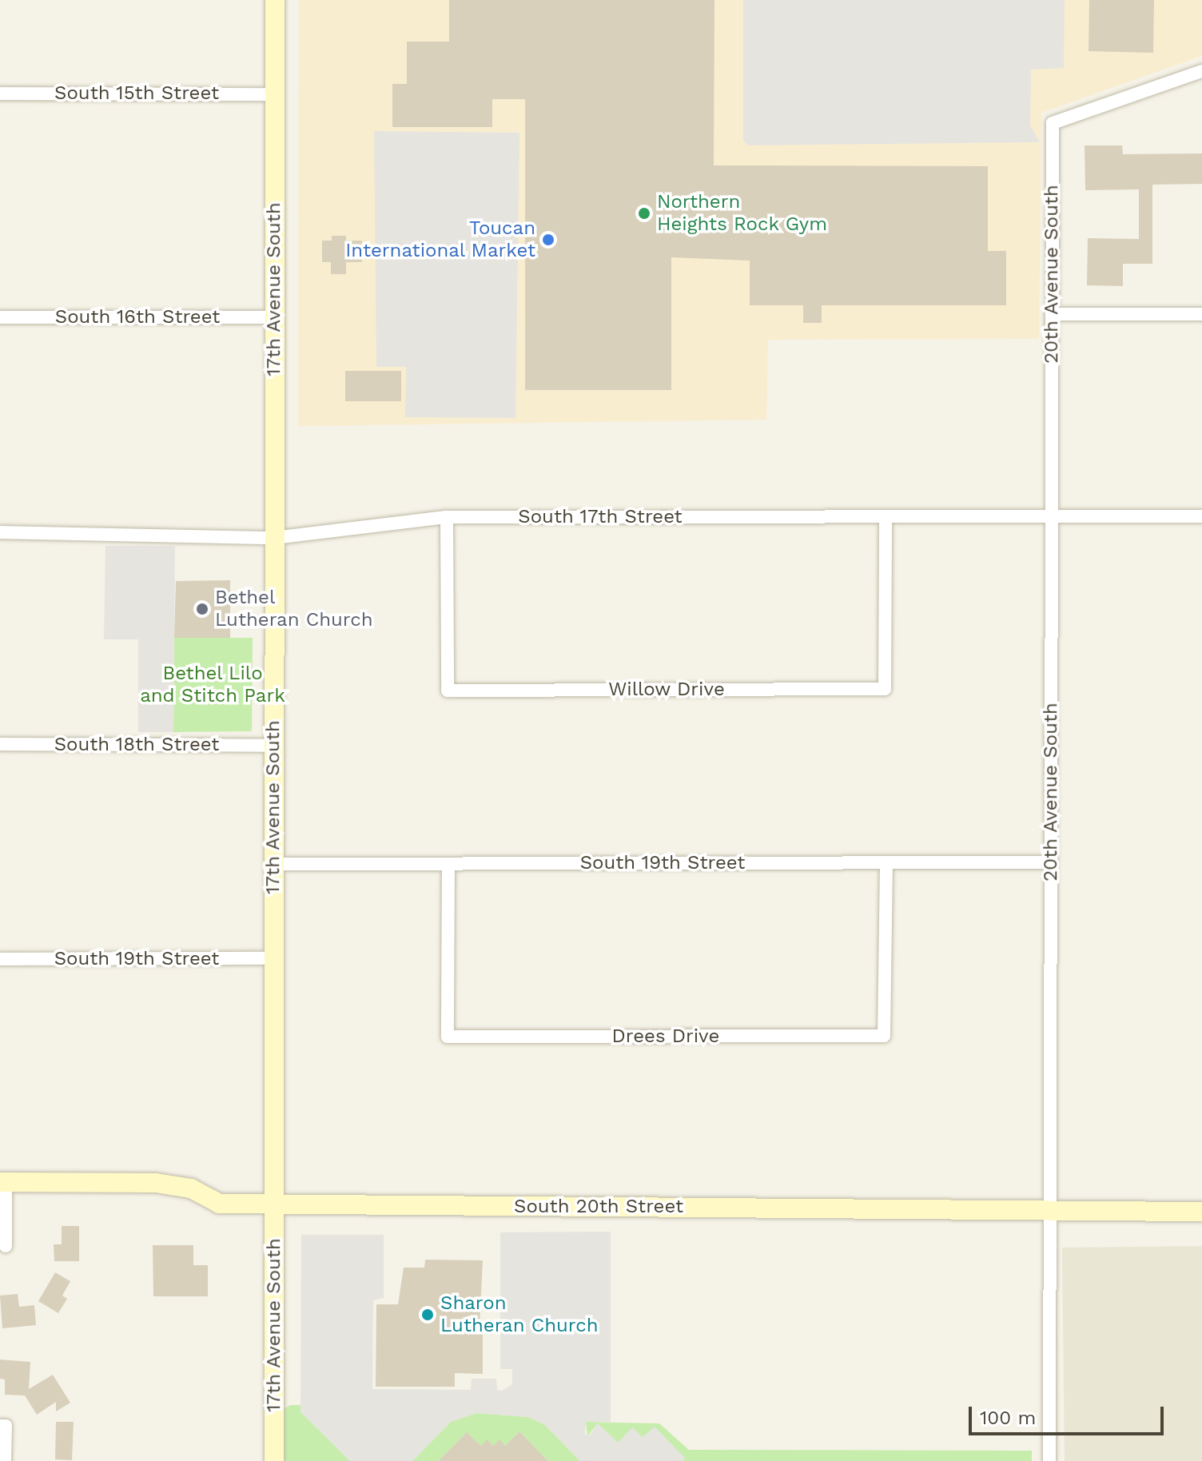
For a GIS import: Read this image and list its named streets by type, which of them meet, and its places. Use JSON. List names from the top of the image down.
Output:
{
  "streets": {
    "street": [
      "South 15th Street",
      "20th Avenue South",
      "17th Avenue South",
      "South 16th Street",
      "South 17th Street",
      "Willow Drive",
      "South 18th Street",
      "South 19th Street",
      "Drees Drive",
      "South 20th Street"
    ]
  },
  "crossings": [
    ["South 15th Street", "17th Avenue South"],
    ["20th Avenue South", "South 17th Street"],
    ["20th Avenue South", "South 19th Street"],
    ["20th Avenue South", "South 20th Street"],
    ["17th Avenue South", "South 16th Street"],
    ["17th Avenue South", "South 17th Street"],
    ["17th Avenue South", "South 18th Street"],
    ["17th Avenue South", "South 19th Street"],
    ["17th Avenue South", "South 20th Street"],
    ["South 17th Street", "Willow Drive"],
    ["South 19th Street", "Drees Drive"]
  ],
  "parks": ["Bethel Lilo and Stitch Park"],
  "places": [
    "Northern Heights Rock Gym",
    "Toucan International Market",
    "Bethel Lutheran Church",
    "Sharon Lutheran Church"
  ],
  "scale_bar": "100 m"
}
